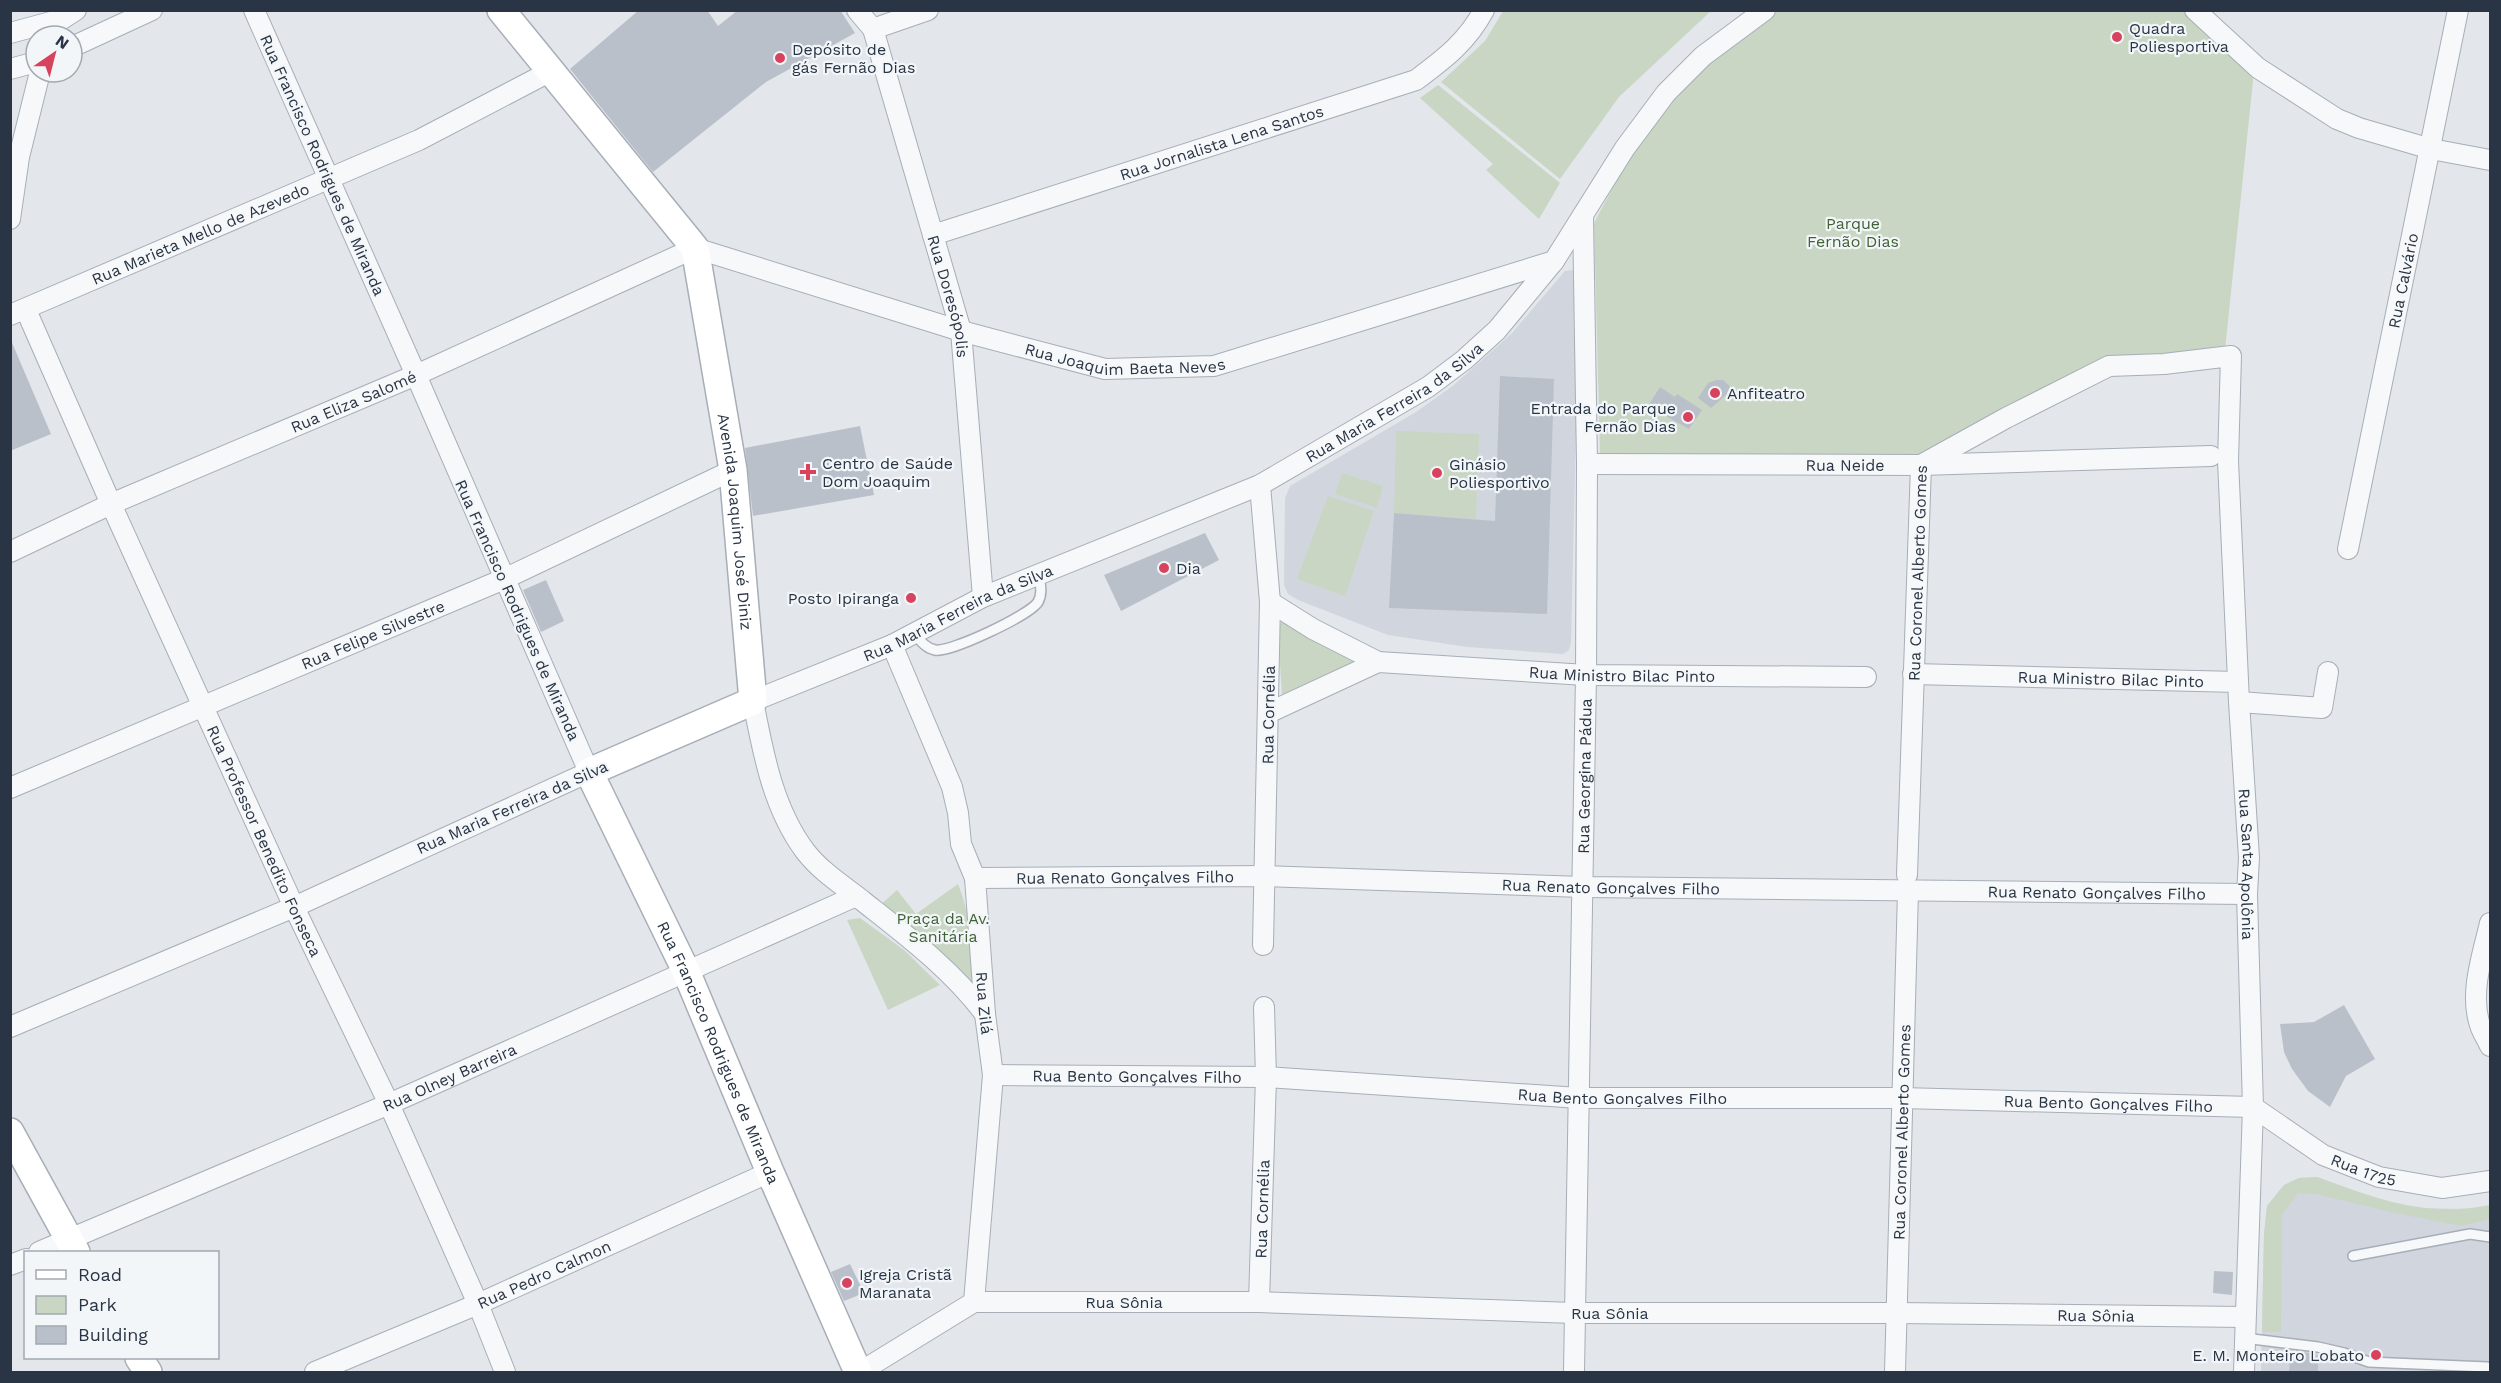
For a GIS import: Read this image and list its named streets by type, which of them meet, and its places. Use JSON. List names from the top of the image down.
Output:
{
  "streets": {
    "street": [
      "Rua Jornalista Lena Santos",
      "Rua Francisco Rodrigues de Miranda",
      "Rua Marieta Mello de Azevedo",
      "Rua Calvário",
      "Rua Doresópolis",
      "Rua Joaquim Baeta Neves",
      "Rua Eliza Salomé",
      "Rua Maria Ferreira da Silva",
      "Rua Neide",
      "Avenida Joaquim José Diniz",
      "Rua Coronel Alberto Gomes",
      "Rua Felipe Silvestre",
      "Rua Ministro Bilac Pinto",
      "Rua Cornélia",
      "Rua Georgina Pádua",
      "Rua Professor Benedito Fonseca",
      "Rua Santa Apolônia",
      "Rua Renato Gonçalves Filho",
      "Rua Zilá",
      "Rua Bento Gonçalves Filho",
      "Rua Olney Barreira",
      "Rua 1725",
      "Rua Pedro Calmon",
      "Rua Sônia"
    ]
  },
  "crossings": [
    ["Rua Jornalista Lena Santos", "Rua Doresópolis"],
    ["Rua Francisco Rodrigues de Miranda", "Rua Marieta Mello de Azevedo"],
    ["Rua Francisco Rodrigues de Miranda", "Rua Eliza Salomé"],
    ["Rua Francisco Rodrigues de Miranda", "Rua Maria Ferreira da Silva"],
    ["Rua Francisco Rodrigues de Miranda", "Rua Felipe Silvestre"],
    ["Rua Francisco Rodrigues de Miranda", "Rua Olney Barreira"],
    ["Rua Francisco Rodrigues de Miranda", "Rua Pedro Calmon"],
    ["Rua Marieta Mello de Azevedo", "Avenida Joaquim José Diniz"],
    ["Rua Marieta Mello de Azevedo", "Rua Professor Benedito Fonseca"],
    ["Rua Doresópolis", "Rua Joaquim Baeta Neves"],
    ["Rua Doresópolis", "Rua Maria Ferreira da Silva"],
    ["Rua Joaquim Baeta Neves", "Rua Eliza Salomé"],
    ["Rua Joaquim Baeta Neves", "Rua Maria Ferreira da Silva"],
    ["Rua Joaquim Baeta Neves", "Avenida Joaquim José Diniz"],
    ["Rua Eliza Salomé", "Avenida Joaquim José Diniz"],
    ["Rua Eliza Salomé", "Rua Professor Benedito Fonseca"],
    ["Rua Maria Ferreira da Silva", "Avenida Joaquim José Diniz"],
    ["Rua Maria Ferreira da Silva", "Rua Cornélia"],
    ["Rua Maria Ferreira da Silva", "Rua Georgina Pádua"],
    ["Rua Maria Ferreira da Silva", "Rua Professor Benedito Fonseca"],
    ["Rua Maria Ferreira da Silva", "Rua Zilá"],
    ["Rua Neide", "Rua Coronel Alberto Gomes"],
    ["Rua Neide", "Rua Georgina Pádua"],
    ["Avenida Joaquim José Diniz", "Rua Felipe Silvestre"],
    ["Avenida Joaquim José Diniz", "Rua Zilá"],
    ["Avenida Joaquim José Diniz", "Rua Olney Barreira"],
    ["Rua Coronel Alberto Gomes", "Rua Ministro Bilac Pinto"],
    ["Rua Coronel Alberto Gomes", "Rua Santa Apolônia"],
    ["Rua Coronel Alberto Gomes", "Rua Renato Gonçalves Filho"],
    ["Rua Coronel Alberto Gomes", "Rua Bento Gonçalves Filho"],
    ["Rua Coronel Alberto Gomes", "Rua Sônia"],
    ["Rua Felipe Silvestre", "Rua Professor Benedito Fonseca"],
    ["Rua Ministro Bilac Pinto", "Rua Cornélia"],
    ["Rua Ministro Bilac Pinto", "Rua Georgina Pádua"],
    ["Rua Ministro Bilac Pinto", "Rua Santa Apolônia"],
    ["Rua Cornélia", "Rua Renato Gonçalves Filho"],
    ["Rua Cornélia", "Rua Bento Gonçalves Filho"],
    ["Rua Cornélia", "Rua Sônia"],
    ["Rua Georgina Pádua", "Rua Renato Gonçalves Filho"],
    ["Rua Georgina Pádua", "Rua Bento Gonçalves Filho"],
    ["Rua Georgina Pádua", "Rua Sônia"],
    ["Rua Professor Benedito Fonseca", "Rua Olney Barreira"],
    ["Rua Professor Benedito Fonseca", "Rua Pedro Calmon"],
    ["Rua Santa Apolônia", "Rua Renato Gonçalves Filho"],
    ["Rua Santa Apolônia", "Rua Bento Gonçalves Filho"],
    ["Rua Santa Apolônia", "Rua 1725"],
    ["Rua Santa Apolônia", "Rua Sônia"],
    ["Rua Renato Gonçalves Filho", "Rua Zilá"],
    ["Rua Zilá", "Rua Bento Gonçalves Filho"],
    ["Rua Zilá", "Rua Sônia"],
    ["Rua Bento Gonçalves Filho", "Rua 1725"]
  ],
  "parks": ["Parque Fernão Dias", "Praça da Av. Sanitária"],
  "places": {
    "other": [
      "Quadra Poliesportiva",
      "Depósito de gás Fernão Dias",
      "Anfiteatro",
      "Entrada do Parque Fernão Dias",
      "Ginásio Poliesportivo",
      "Dia",
      "Posto Ipiranga",
      "Igreja Cristã Maranata",
      "E. M. Monteiro Lobato"
    ],
    "health": ["Centro de Saúde Dom Joaquim"]
  },
  "legend": ["Road", "Park", "Building"],
  "north": "top right"
}
